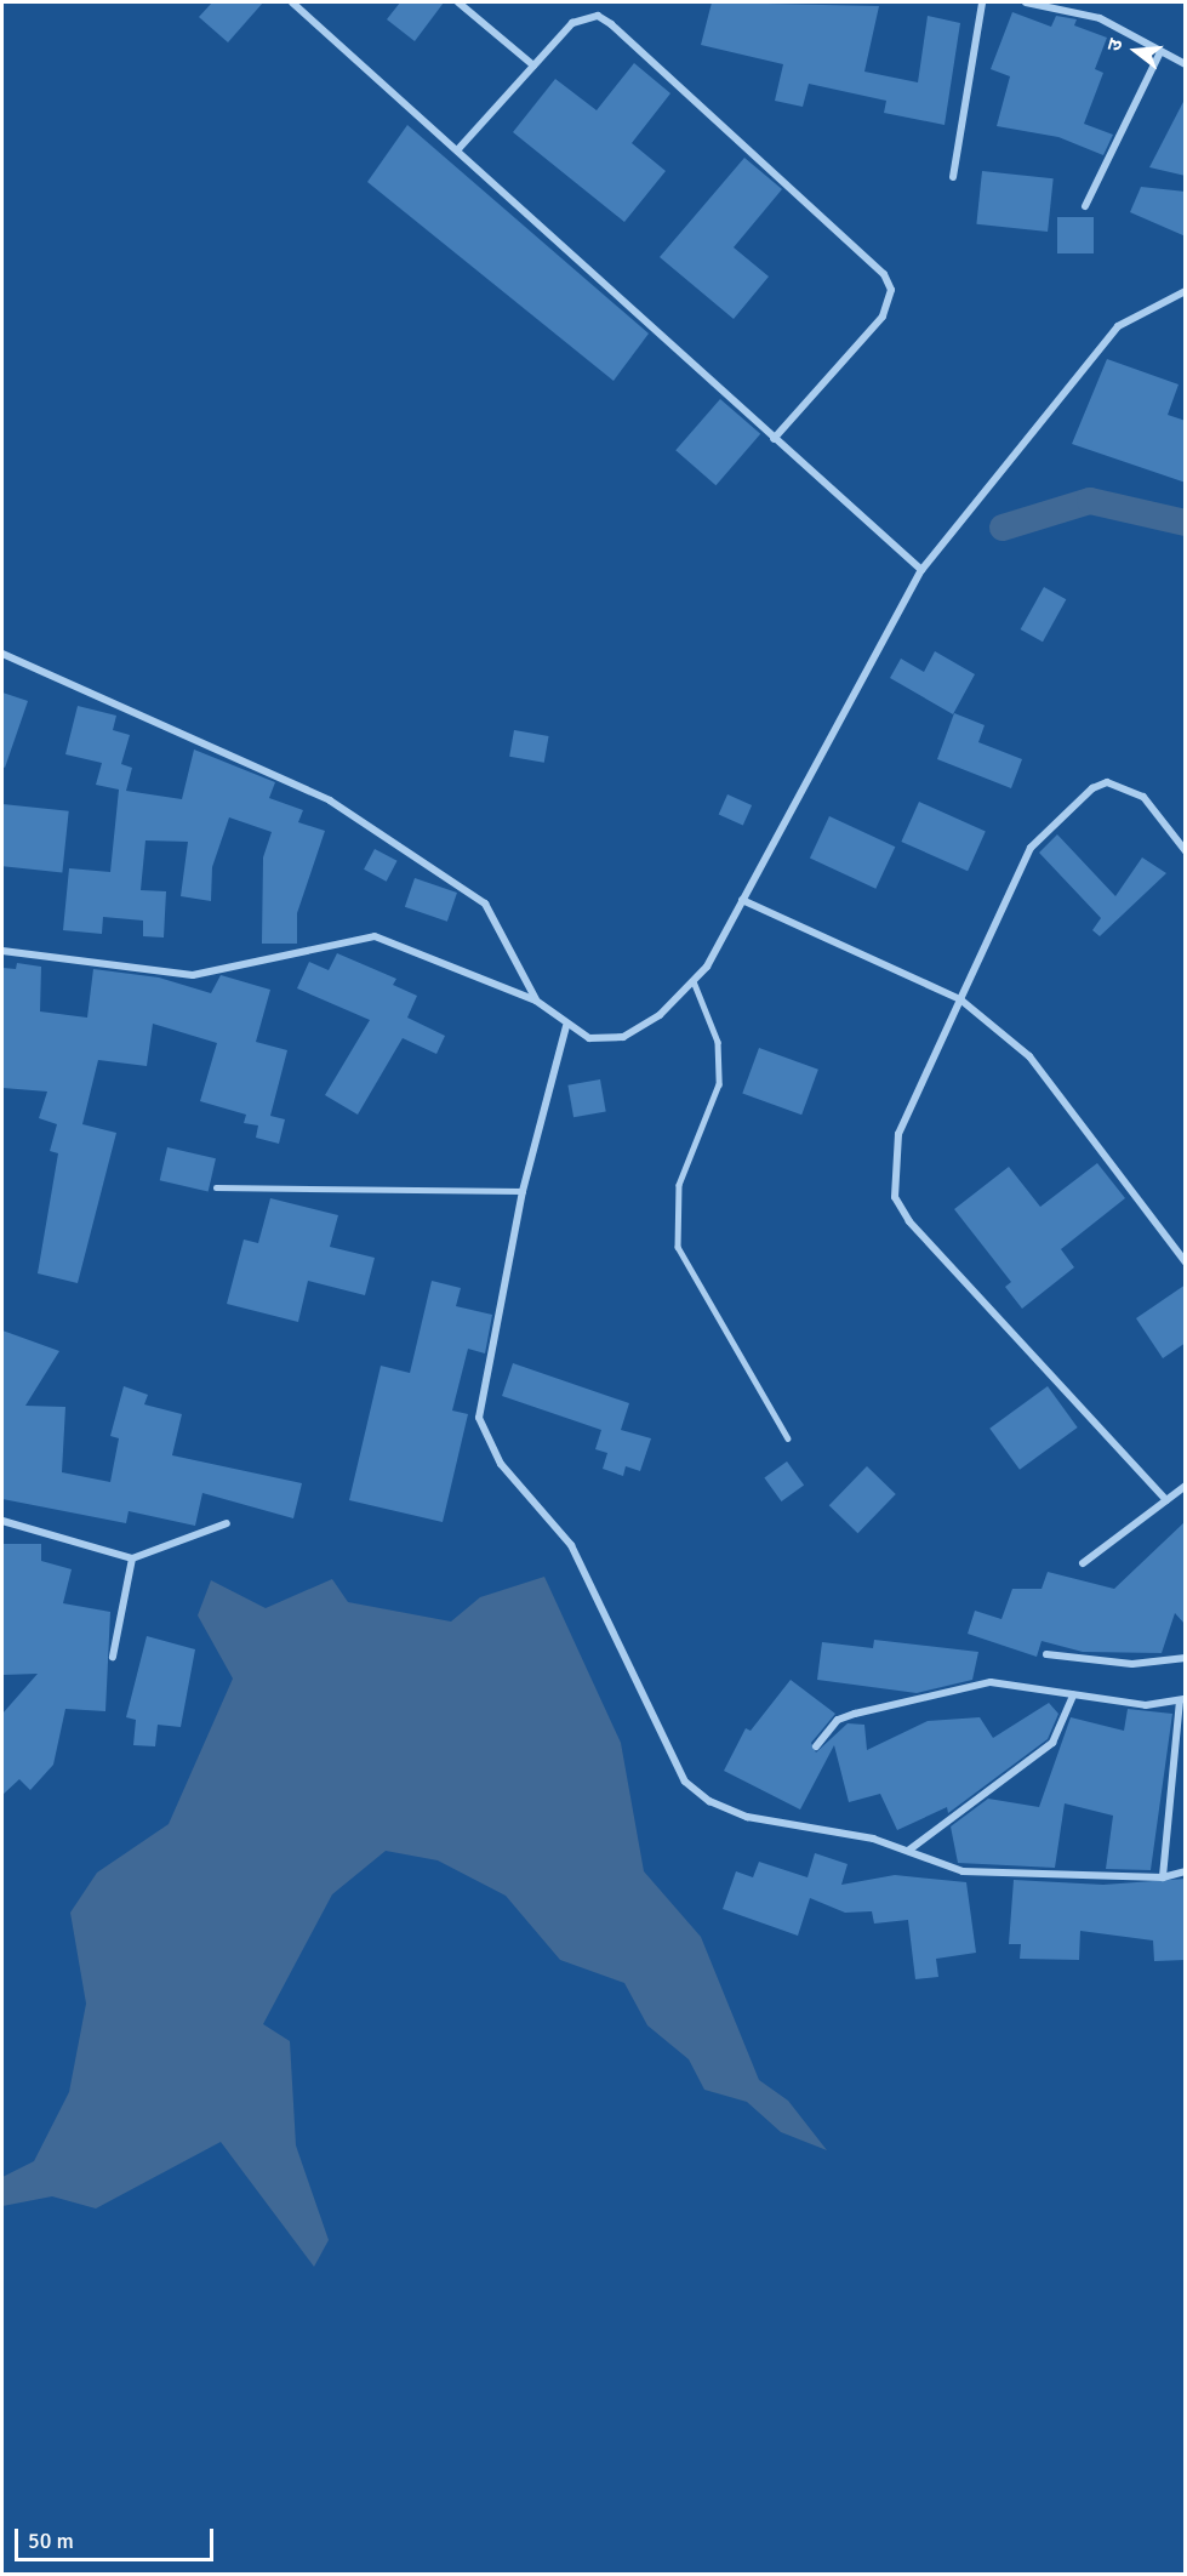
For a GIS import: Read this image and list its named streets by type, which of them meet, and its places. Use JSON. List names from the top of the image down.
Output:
{
  "scale_bar": "50 m",
  "north": "left"
}
